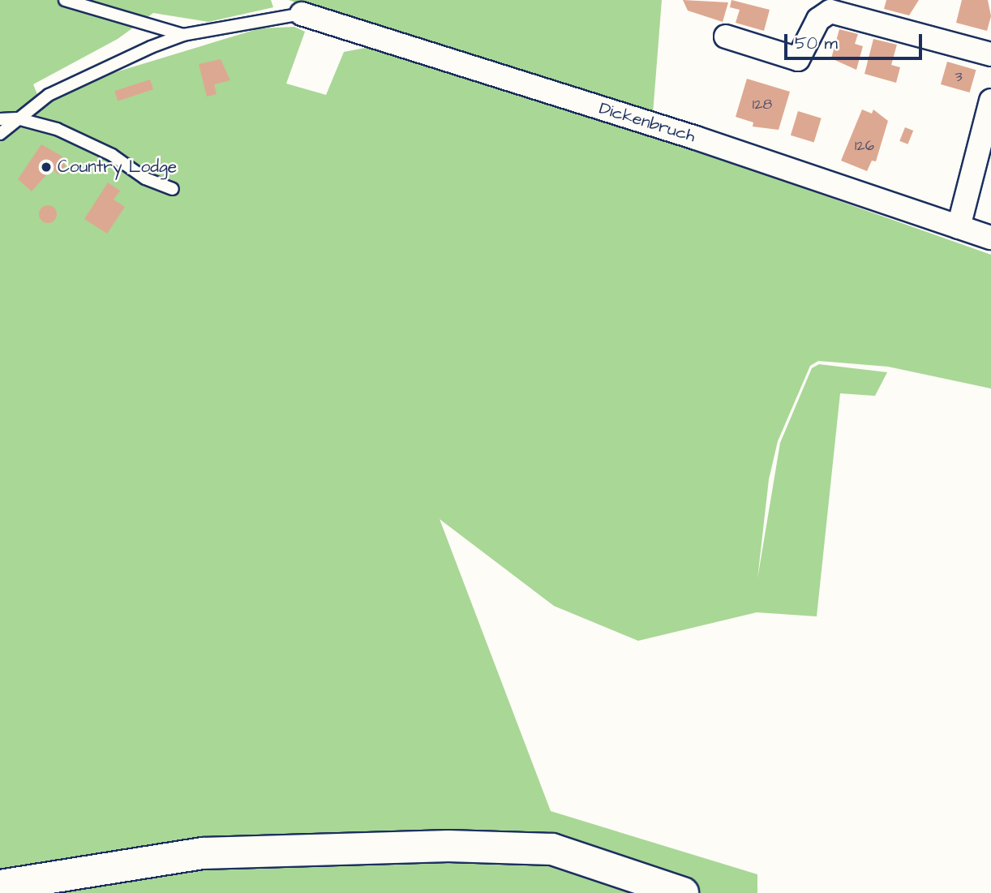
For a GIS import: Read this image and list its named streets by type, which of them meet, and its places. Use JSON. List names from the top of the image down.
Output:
{
  "streets": {
    "street": ["Dickenbruch"]
  },
  "places": ["Country Lodge"],
  "house_numbers": ["3", "128", "126"],
  "scale_bar": "50 m"
}
